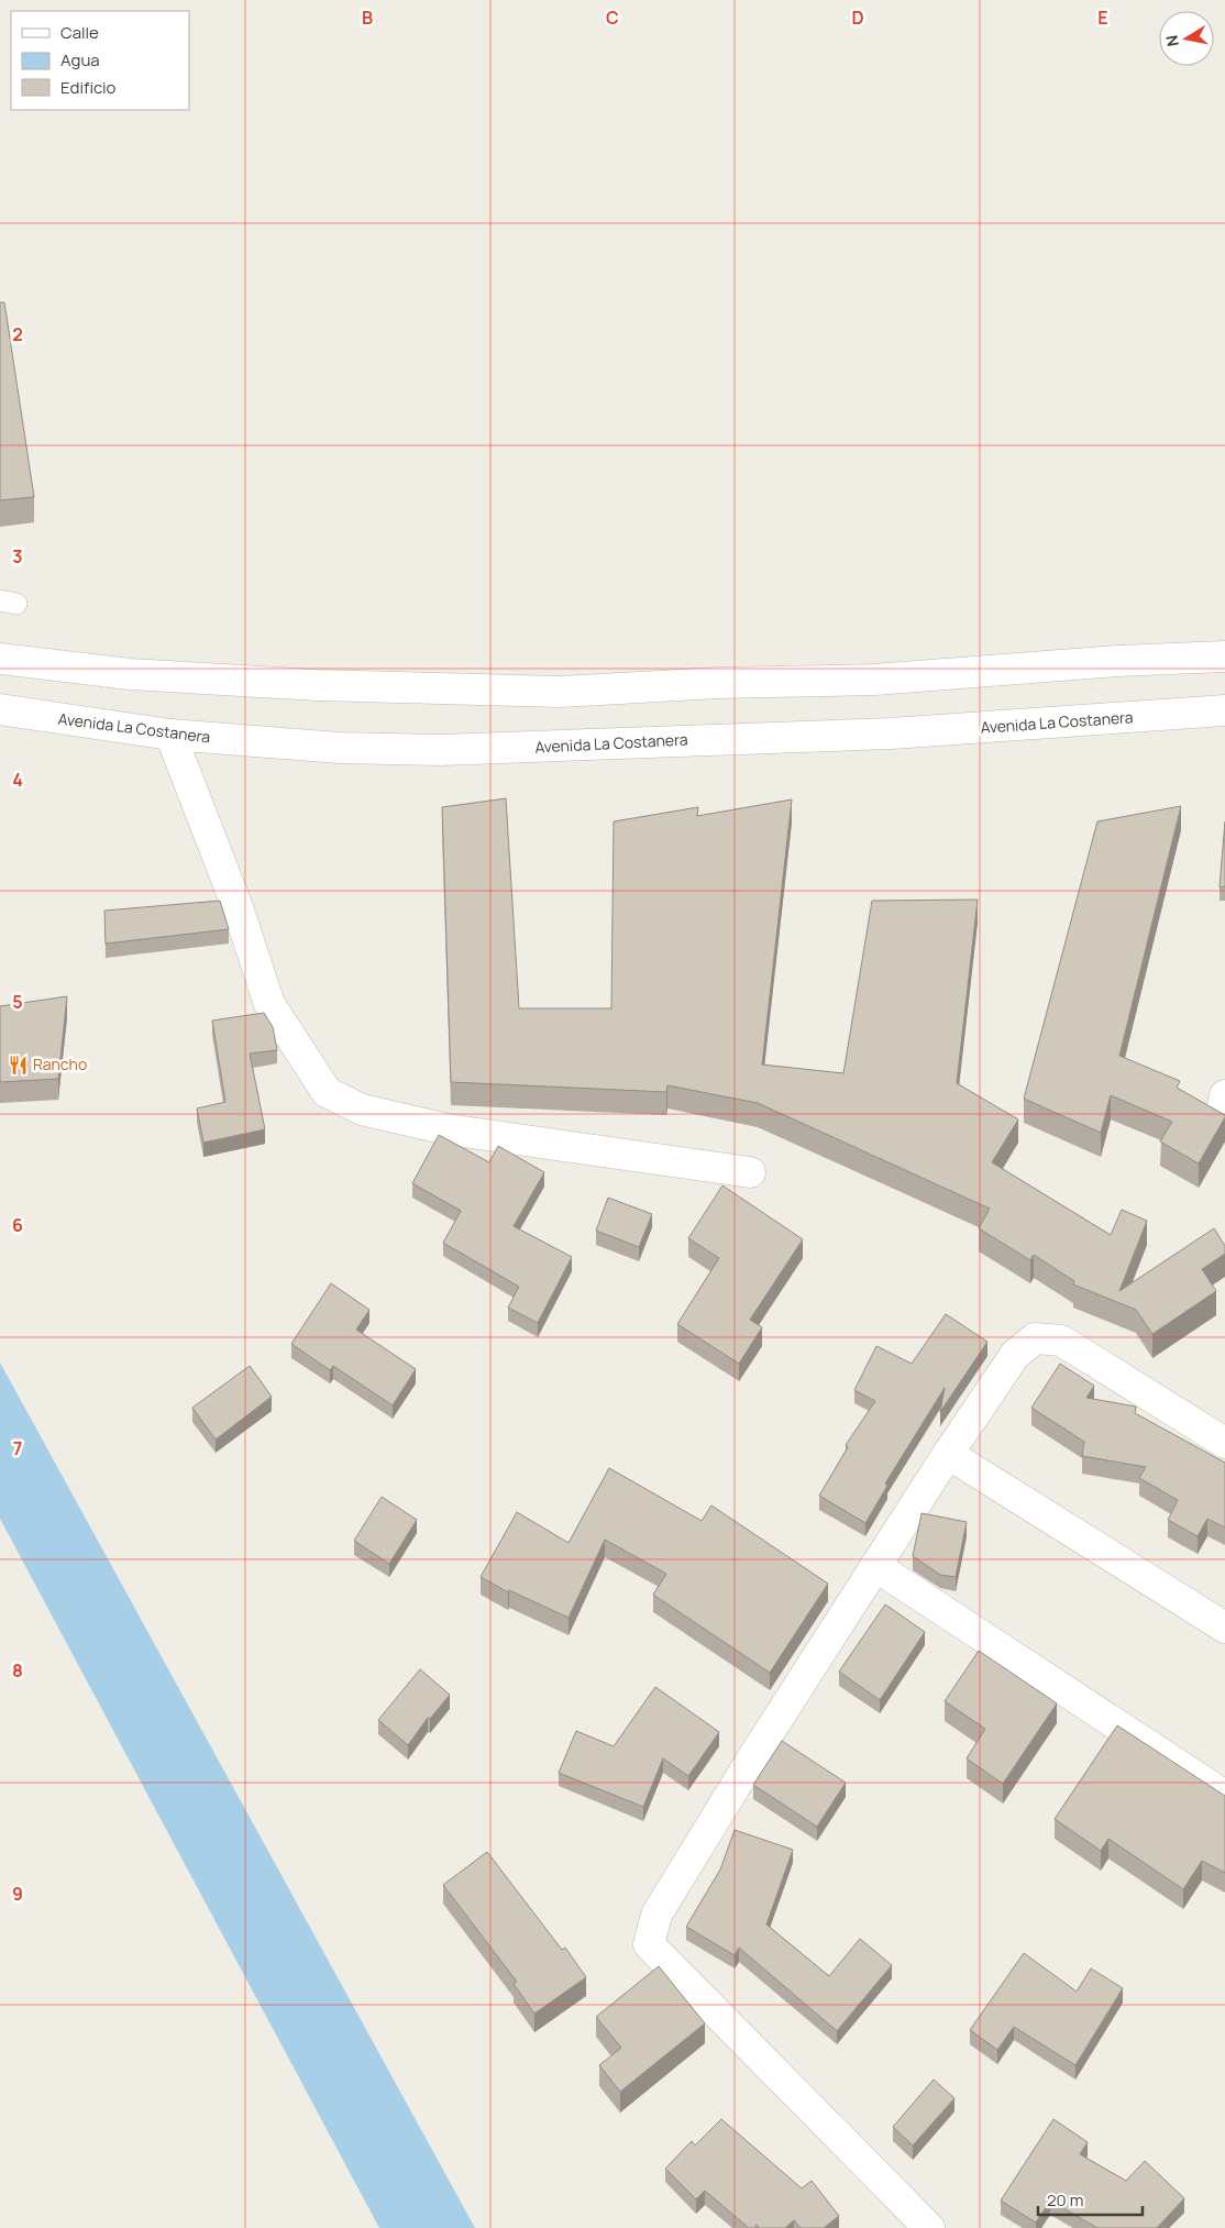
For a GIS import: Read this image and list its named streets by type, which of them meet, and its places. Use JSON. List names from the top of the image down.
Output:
{
  "streets": {
    "street": ["Avenida La Costanera"]
  },
  "places": {
    "restaurant": ["Rancho"]
  },
  "legend": ["Calle", "Agua", "Edificio"],
  "scale_bar": "20 m",
  "north": "left",
  "grid": {
    "columns": [
      "B",
      "C",
      "D",
      "E"
    ],
    "rows": [
      "2",
      "3",
      "4",
      "5",
      "6",
      "7",
      "8",
      "9"
    ]
  }
}
